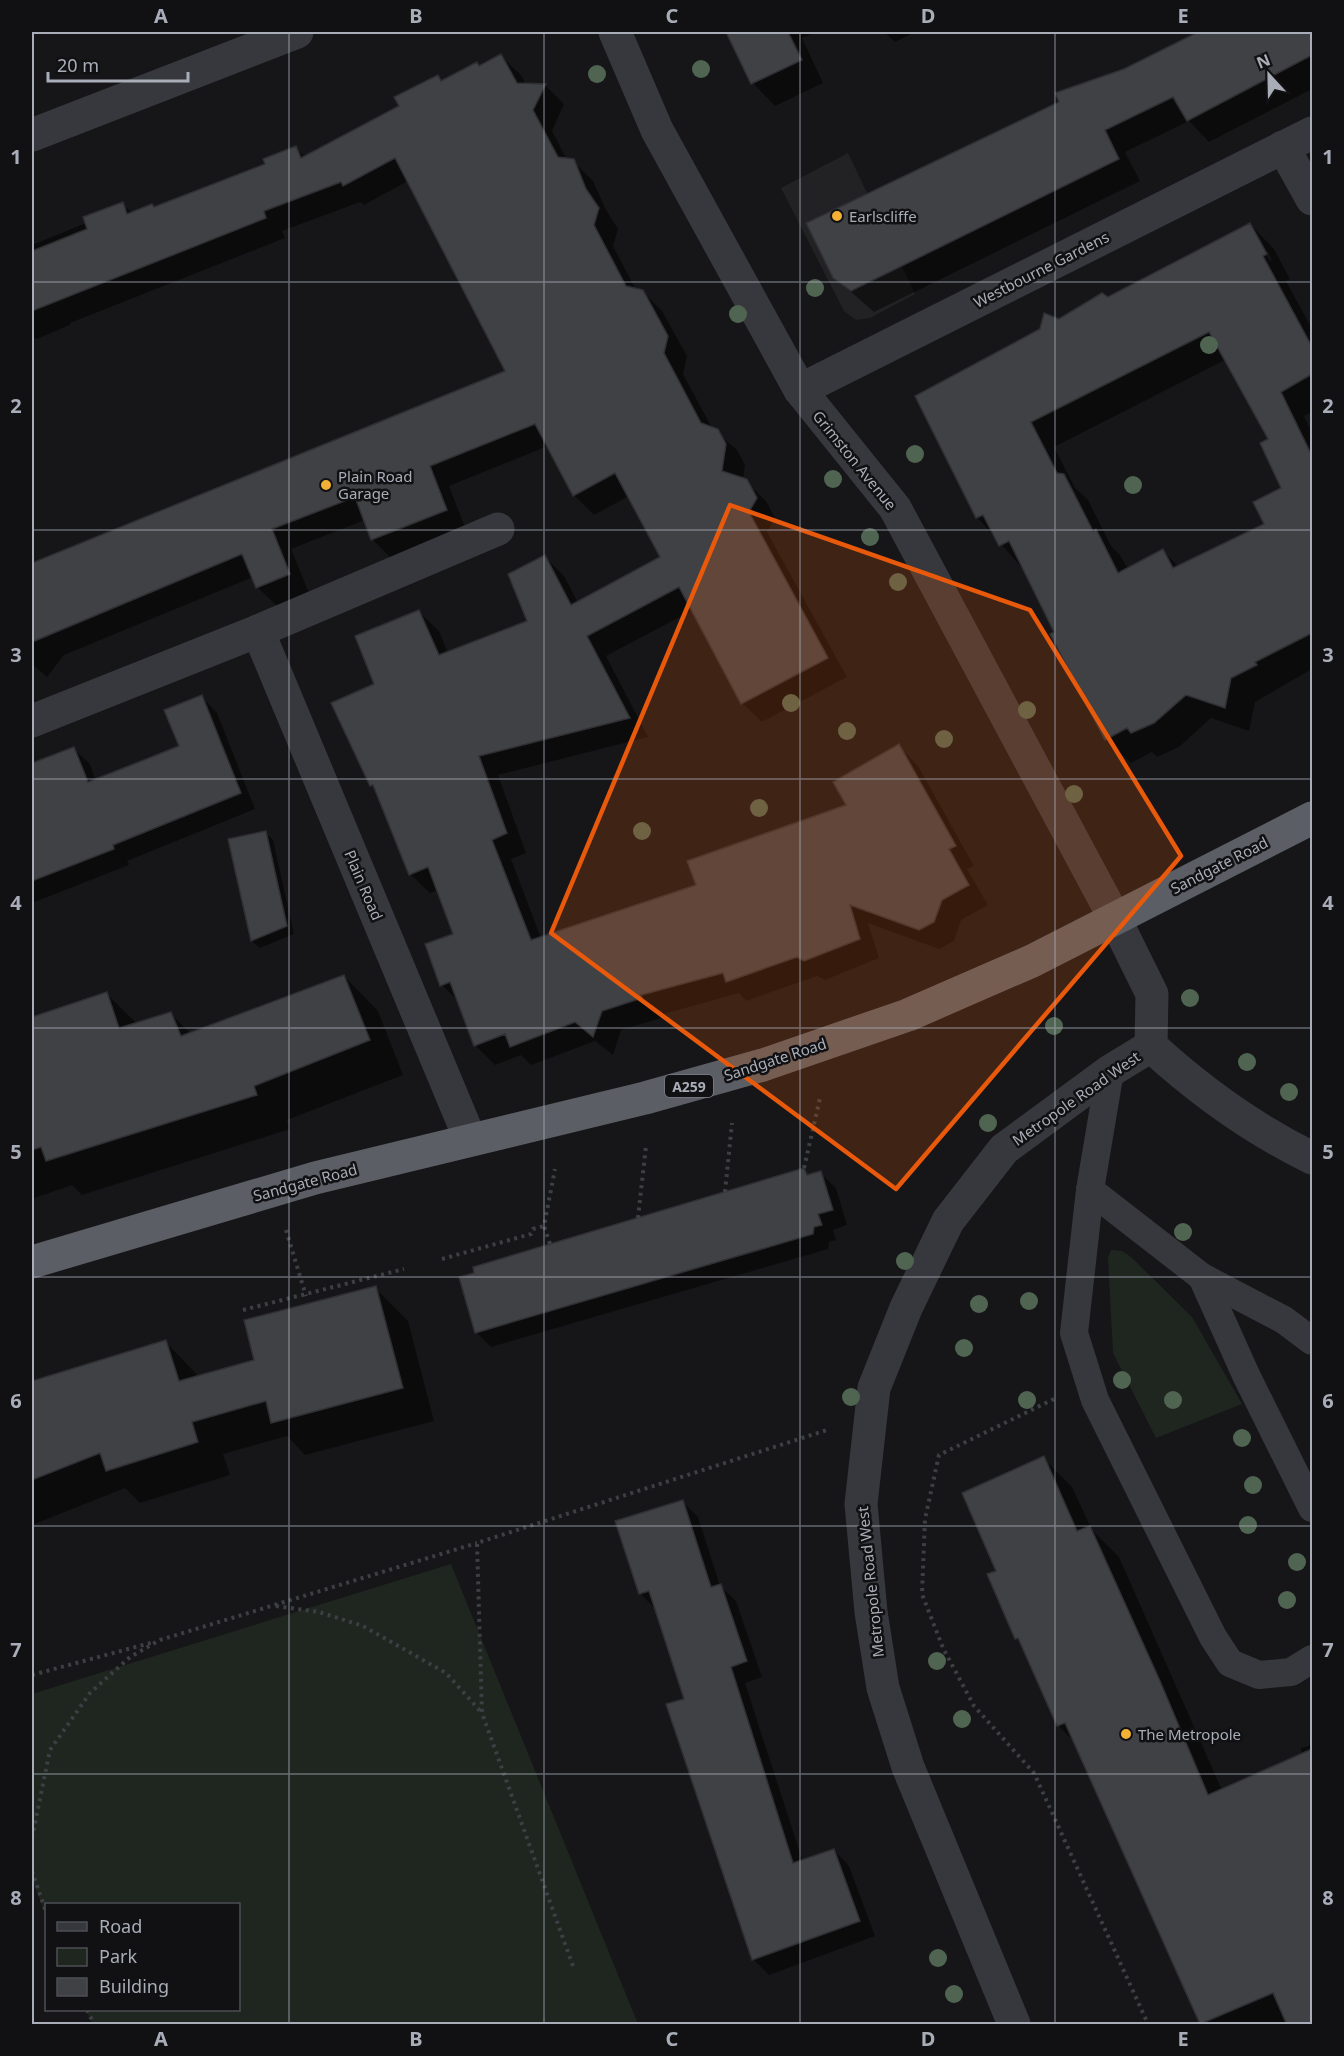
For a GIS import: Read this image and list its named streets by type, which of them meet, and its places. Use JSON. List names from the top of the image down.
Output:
{
  "streets": {
    "highway": ["Sandgate Road", "A259"],
    "street": [
      "Westbourne Gardens",
      "Grimston Avenue",
      "Plain Road",
      "Metropole Road West"
    ]
  },
  "crossings": [
    ["Westbourne Gardens", "Grimston Avenue"],
    ["Grimston Avenue", "Sandgate Road"],
    ["Grimston Avenue", "Metropole Road West"],
    ["Sandgate Road", "Plain Road"]
  ],
  "places": ["Earlscliffe", "Plain Road Garage", "The Metropole"],
  "legend": ["Road", "Park", "Building"],
  "scale_bar": "20 m",
  "north": "top",
  "grid": {
    "columns": [
      "A",
      "B",
      "C",
      "D",
      "E"
    ],
    "rows": [
      "1",
      "2",
      "3",
      "4",
      "5",
      "6",
      "7",
      "8"
    ]
  }
}
